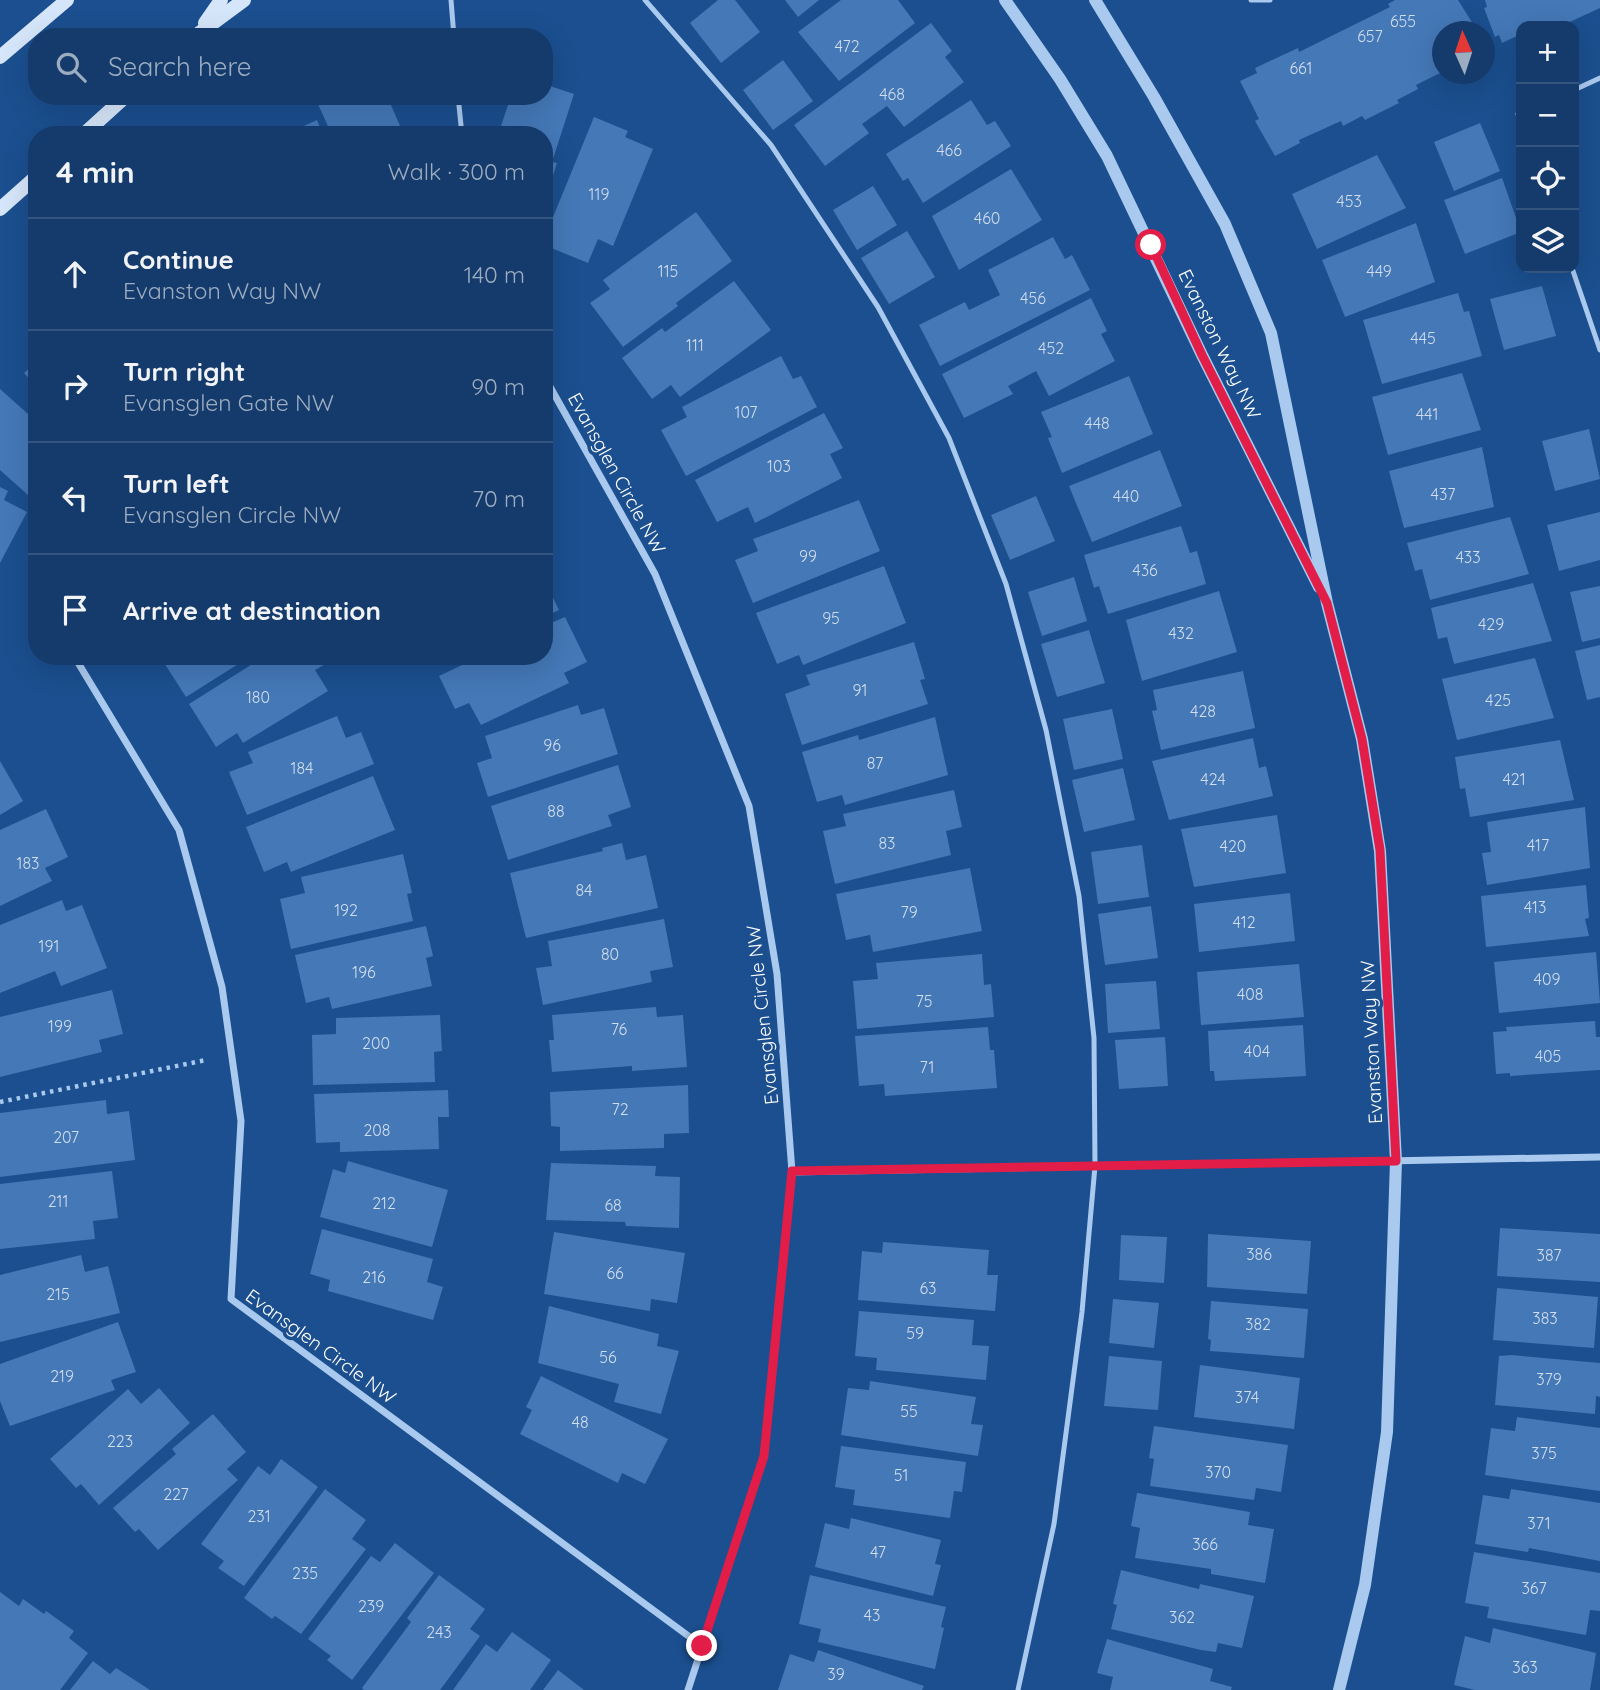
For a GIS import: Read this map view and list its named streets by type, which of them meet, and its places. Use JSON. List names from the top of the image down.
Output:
{
  "streets": {
    "street": ["Evanston Way NW", "Evansglen Circle NW"]
  },
  "house_numbers": [
    "655",
    "657",
    "472",
    "661",
    "468",
    "466",
    "119",
    "453",
    "460",
    "115",
    "449",
    "456",
    "445",
    "111",
    "452",
    "107",
    "441",
    "448",
    "103",
    "437",
    "440",
    "99",
    "433",
    "436",
    "95",
    "429",
    "432",
    "91",
    "180",
    "425",
    "428",
    "96",
    "87",
    "184",
    "424",
    "421",
    "88",
    "83",
    "417",
    "420",
    "183",
    "84",
    "413",
    "192",
    "79",
    "412",
    "191",
    "80",
    "196",
    "409",
    "408",
    "75",
    "199",
    "76",
    "200",
    "404",
    "405",
    "71",
    "72",
    "208",
    "207",
    "211",
    "212",
    "68",
    "386",
    "387",
    "66",
    "216",
    "63",
    "215",
    "383",
    "382",
    "59",
    "56",
    "219",
    "379",
    "374",
    "55",
    "48",
    "223",
    "375",
    "370",
    "51",
    "227",
    "231",
    "371",
    "366",
    "47",
    "235",
    "367",
    "239",
    "43",
    "362",
    "243",
    "363",
    "39"
  ],
  "north": "top",
  "page": {
    "map_buttons": ["+", "−"],
    "search": "Search here",
    "heading": ["4 min", "Walk · 300 m"],
    "list": [
      ["Continue", "Evanston Way NW", "140 m"],
      ["Turn right", "Evansglen Gate NW", "90 m"],
      ["Turn left", "Evansglen Circle NW", "70 m"],
      "Arrive at destination"
    ]
  }
}
